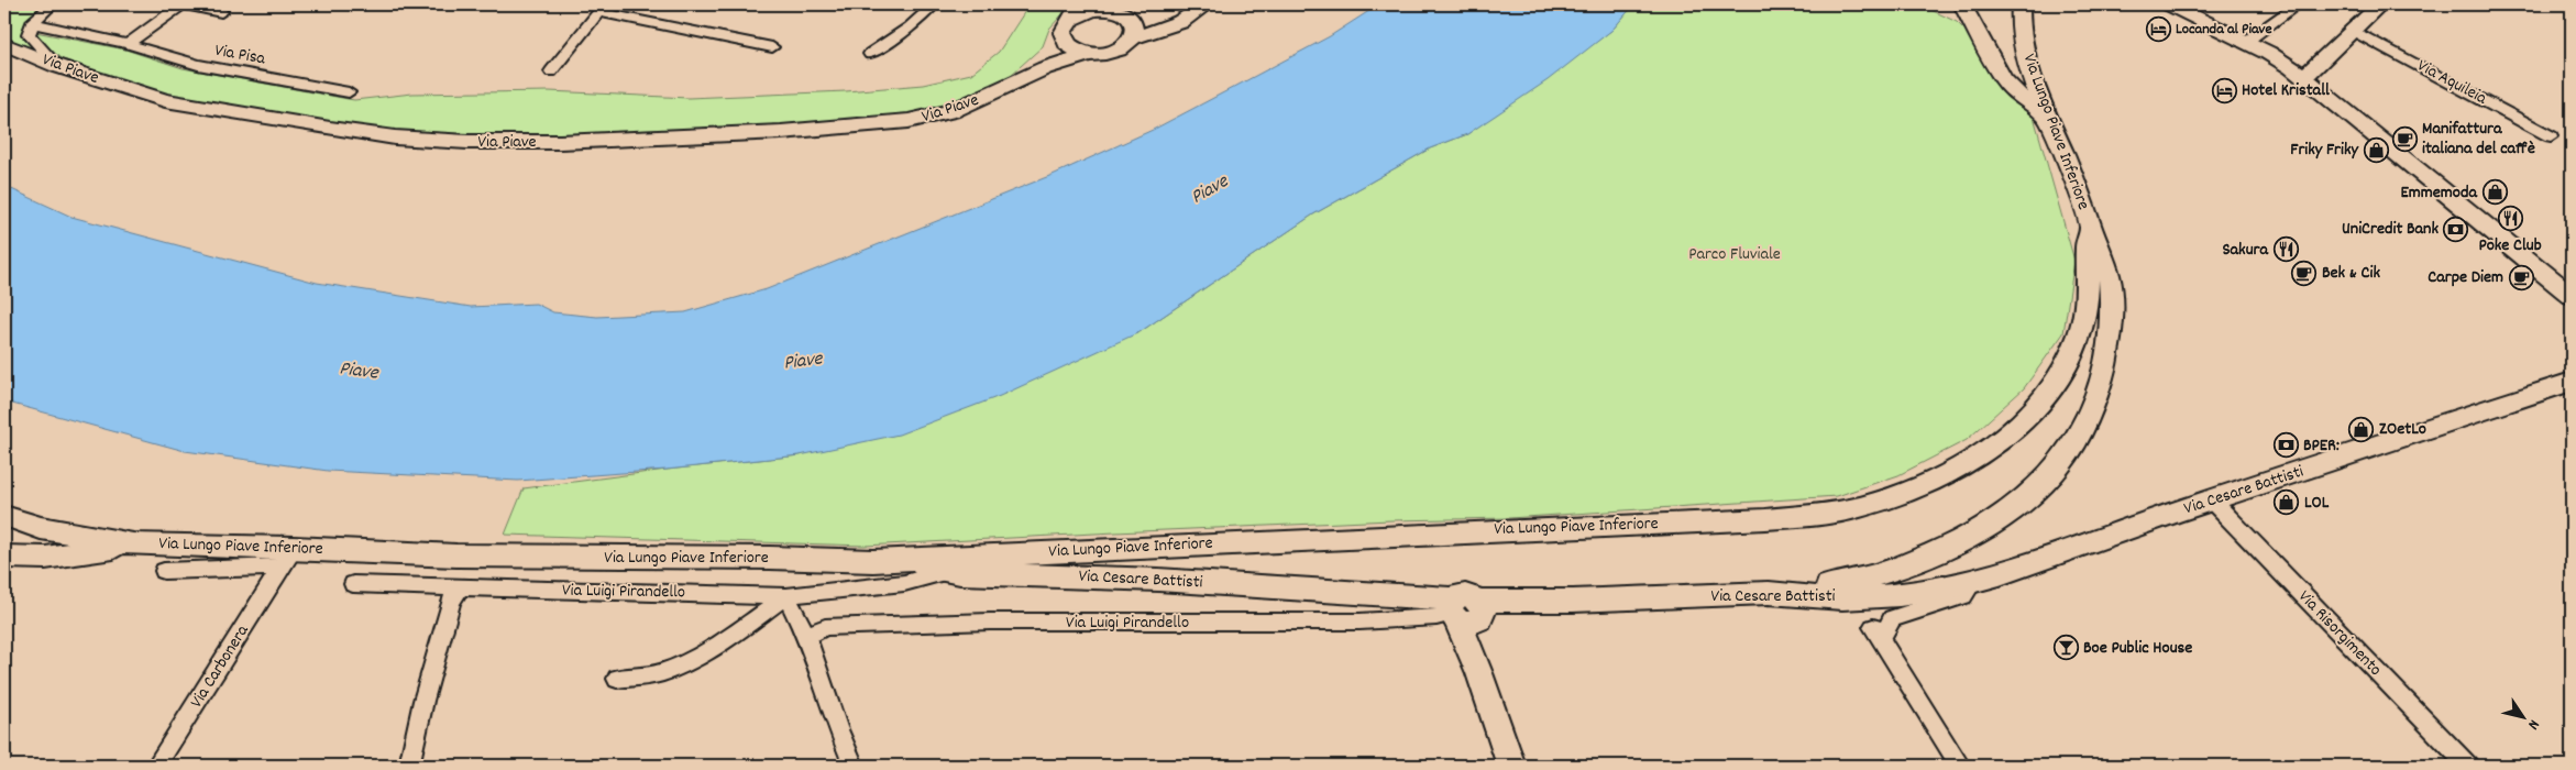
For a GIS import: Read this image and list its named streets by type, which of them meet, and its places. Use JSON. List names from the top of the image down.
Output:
{
  "streets": {
    "main road": ["Via Piave", "Via Lungo Piave Inferiore", "Via Cesare Battisti"],
    "street": [
      "Via Pisa",
      "Via Aquileia",
      "Via Luigi Pirandello",
      "Via Risorgimento",
      "Via Carbonera"
    ]
  },
  "crossings": [
    ["Via Lungo Piave Inferiore", "Via Cesare Battisti"],
    ["Via Lungo Piave Inferiore", "Via Carbonera"],
    ["Via Cesare Battisti", "Via Luigi Pirandello"],
    ["Via Cesare Battisti", "Via Risorgimento"]
  ],
  "water": ["Piave"],
  "parks": ["Parco Fluviale"],
  "places": {
    "hotel": ["Locanda al Piave", "Hotel Kristall"],
    "cafe": ["Manifattura italiana del caffè", "Bek & Cik", "Carpe Diem"],
    "shop": [
      "Friky Friky",
      "Emmemoda",
      "ZOetLo",
      "LOL"
    ],
    "restaurant": ["Poke Club", "Sakura"],
    "bank": ["UniCredit Bank", "BPER:"],
    "bar": ["Boe Public House"]
  },
  "north": "bottom right"
}
